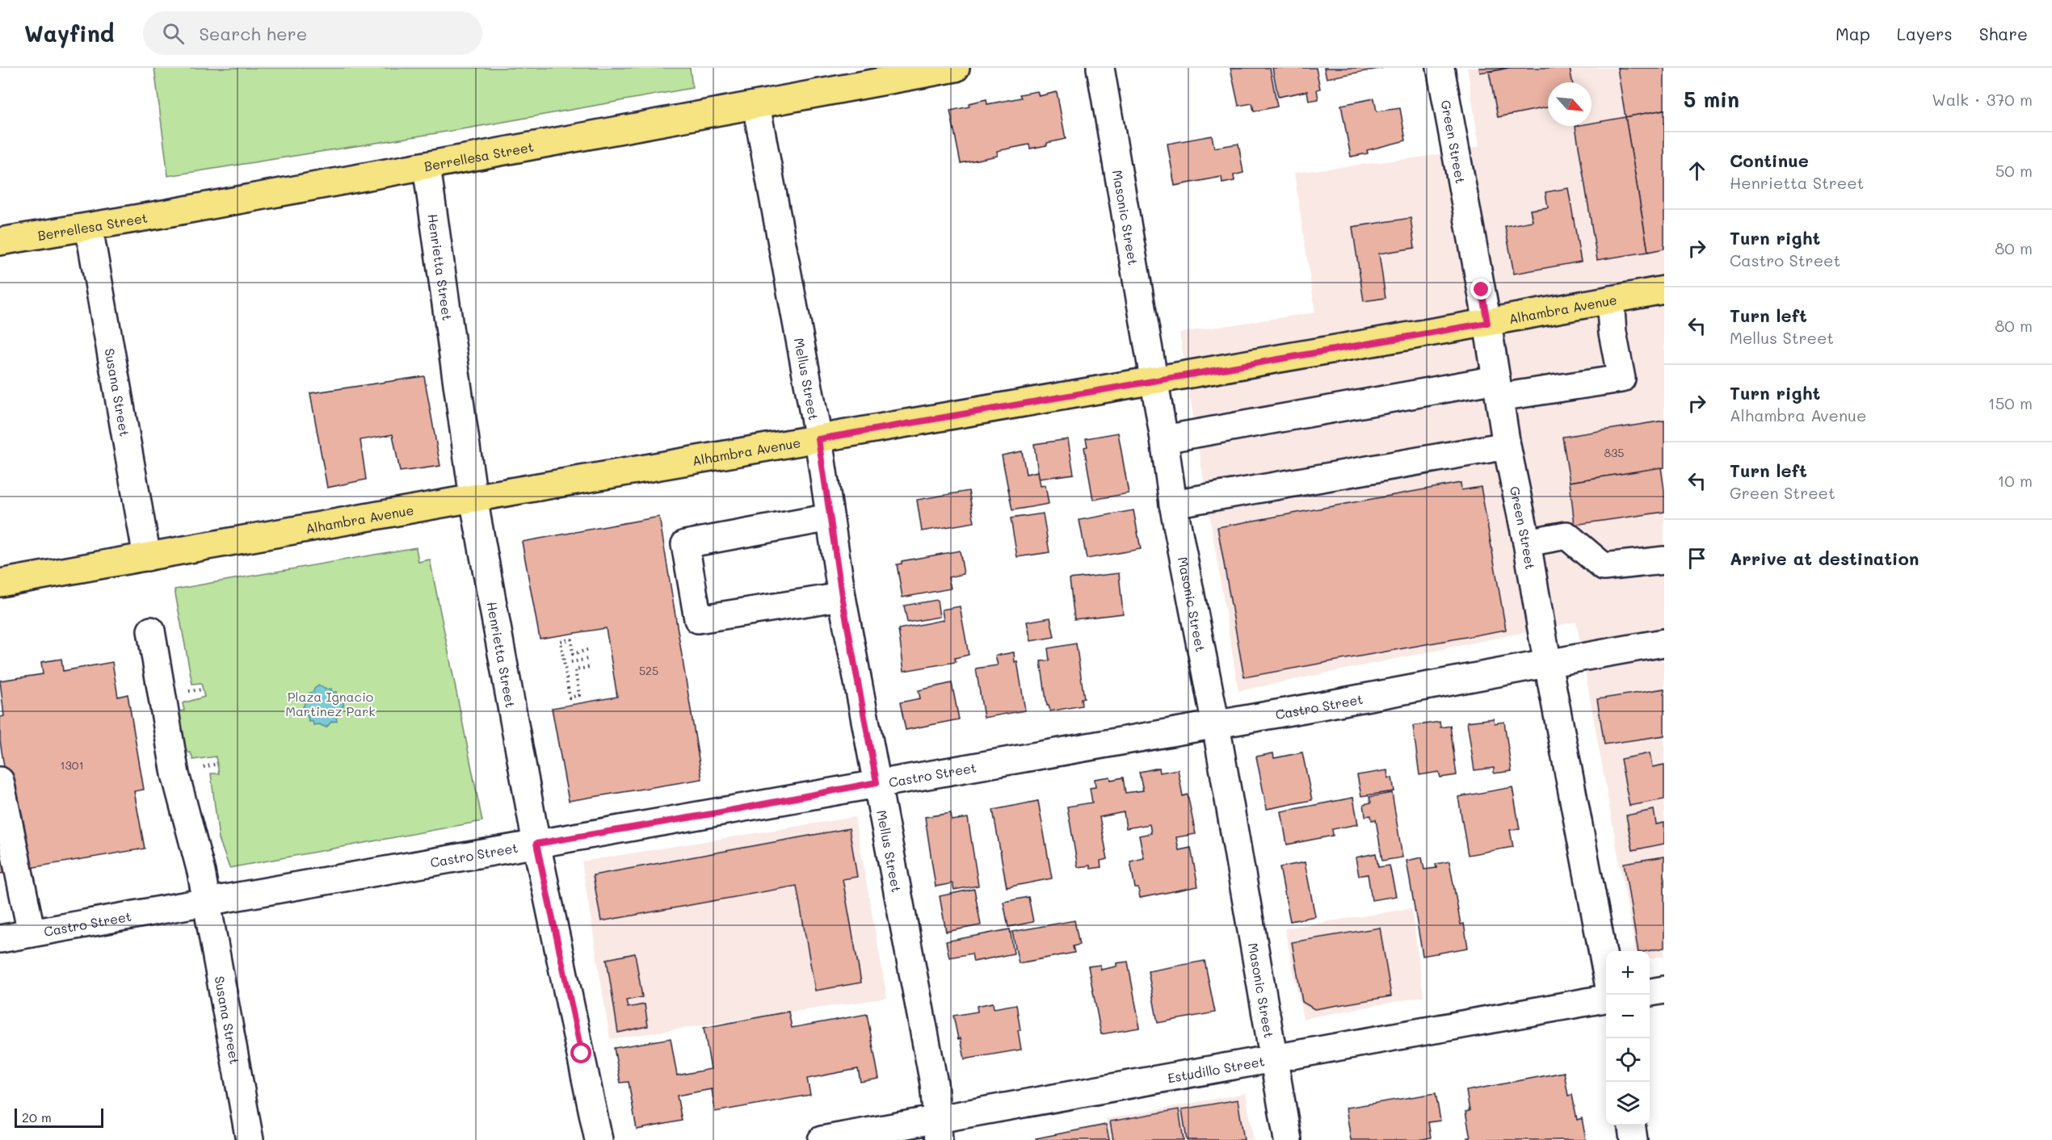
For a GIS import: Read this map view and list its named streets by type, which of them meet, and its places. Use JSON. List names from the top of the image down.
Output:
{
  "streets": {
    "main road": ["Berrellesa Street", "Alhambra Avenue"],
    "street": [
      "Green Street",
      "Masonic Street",
      "Henrietta Street",
      "Mellus Street",
      "Susana Street",
      "Castro Street",
      "Estudillo Street"
    ]
  },
  "crossings": [
    ["Green Street", "Alhambra Avenue"],
    ["Green Street", "Castro Street"],
    ["Berrellesa Street", "Henrietta Street"],
    ["Berrellesa Street", "Mellus Street"],
    ["Berrellesa Street", "Susana Street"],
    ["Masonic Street", "Alhambra Avenue"],
    ["Masonic Street", "Castro Street"],
    ["Masonic Street", "Estudillo Street"],
    ["Henrietta Street", "Alhambra Avenue"],
    ["Henrietta Street", "Castro Street"],
    ["Alhambra Avenue", "Mellus Street"],
    ["Alhambra Avenue", "Susana Street"],
    ["Mellus Street", "Castro Street"],
    ["Mellus Street", "Estudillo Street"],
    ["Susana Street", "Castro Street"]
  ],
  "parks": ["Plaza Ignacio Martinez Park"],
  "house_numbers": ["835", "525", "1301"],
  "scale_bar": "20 m",
  "north": "bottom right",
  "page": {
    "header": "Wayfind",
    "search": "Search here",
    "nav": ["Map", "Layers", "Share"],
    "heading": ["5 min", "Walk · 370 m"],
    "list": [
      ["Continue", "Henrietta Street", "50 m"],
      ["Turn right", "Castro Street", "80 m"],
      ["Turn left", "Mellus Street", "80 m"],
      ["Turn right", "Alhambra Avenue", "150 m"],
      ["Turn left", "Green Street", "10 m"],
      "Arrive at destination"
    ],
    "map_buttons": ["+", "−"],
    "scale": "20 m"
  }
}
